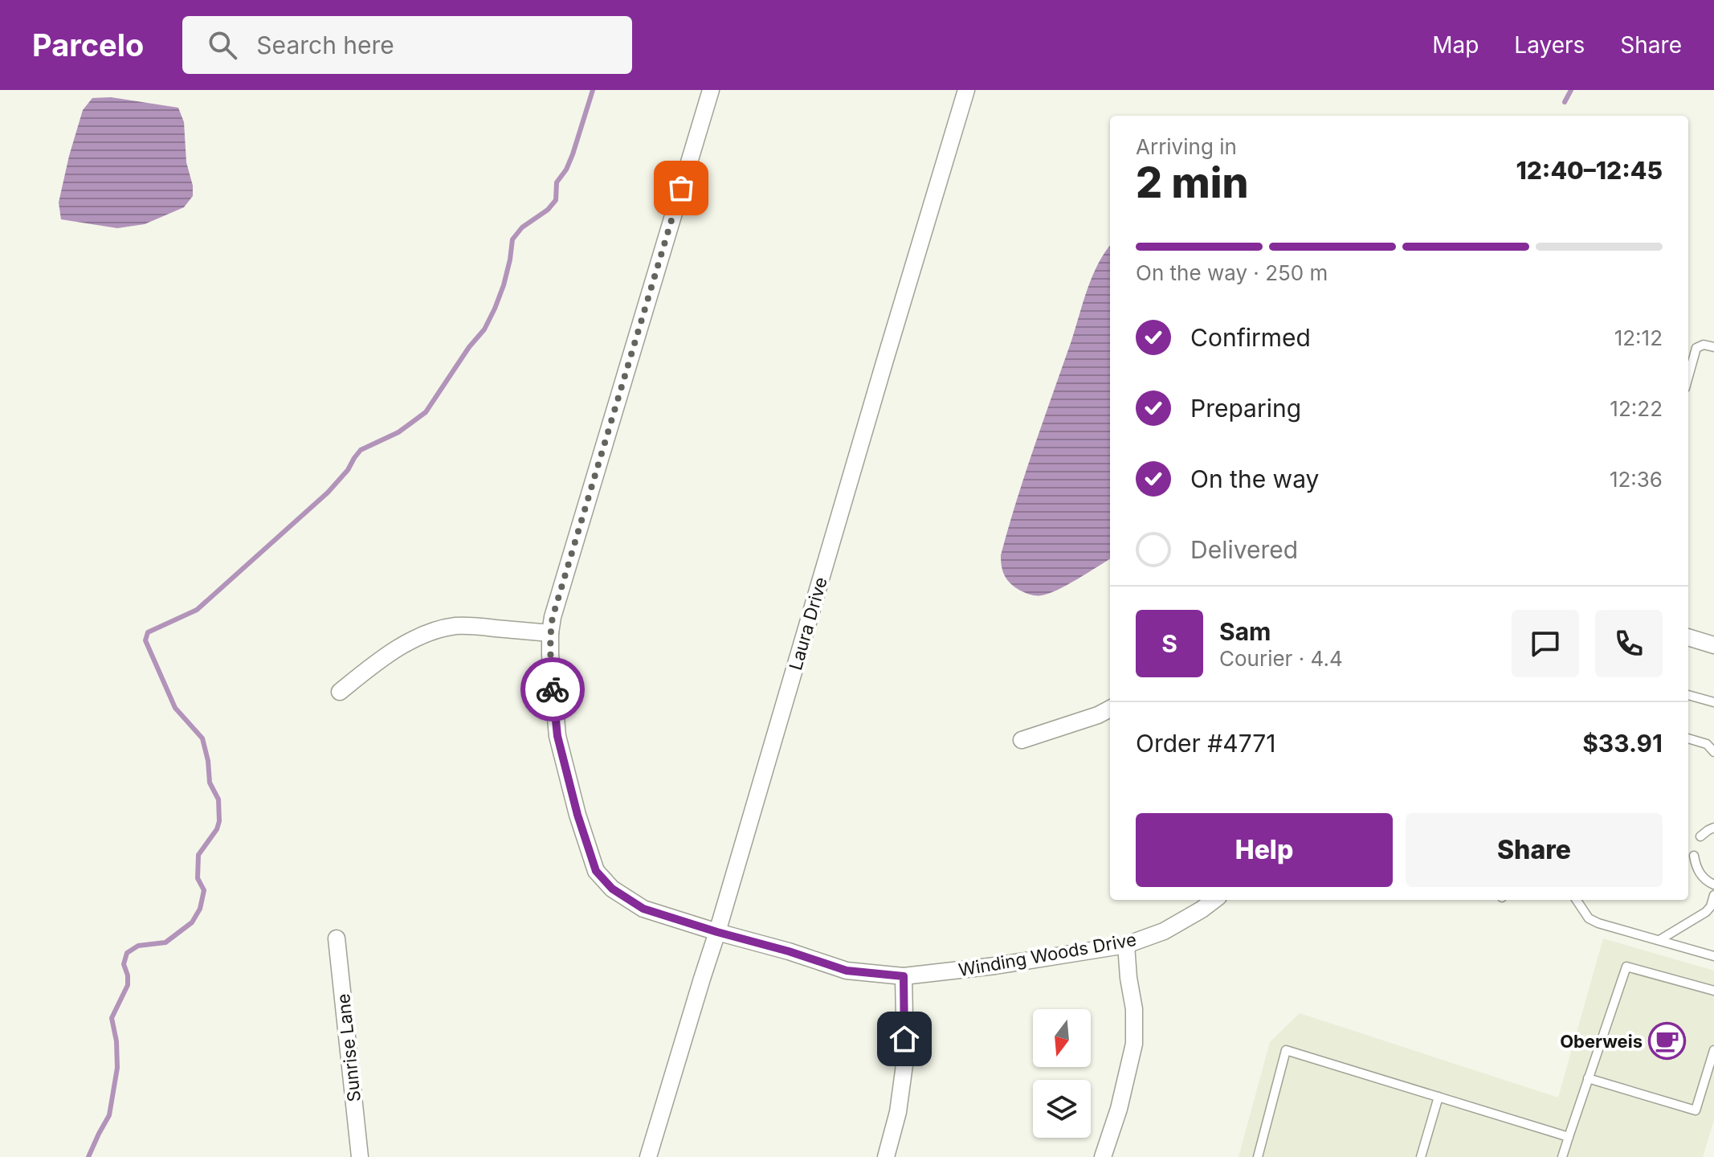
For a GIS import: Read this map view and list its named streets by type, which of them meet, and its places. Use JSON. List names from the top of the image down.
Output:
{
  "streets": {
    "street": ["Laura Drive", "Winding Woods Drive", "Sunrise Lane"]
  },
  "crossings": [
    ["Laura Drive", "Winding Woods Drive"]
  ],
  "places": {
    "cafe": ["Oberweis"]
  },
  "north": "bottom",
  "page": {
    "header": "Parcelo",
    "search": "Search here",
    "nav": ["Map", "Layers", "Share"],
    "heading": ["2 min", "Arriving in", "12:40–12:45"],
    "panel": [
      "Sam",
      "Courier · 4.4",
      "Order #4771",
      "$33.91"
    ],
    "bar": "On the way · 250 m",
    "list": [
      ["Confirmed", "12:12"],
      ["Preparing", "12:22"],
      ["On the way", "12:36"],
      "Delivered"
    ],
    "round": "S",
    "buttons": ["Help", "Share"]
  }
}
